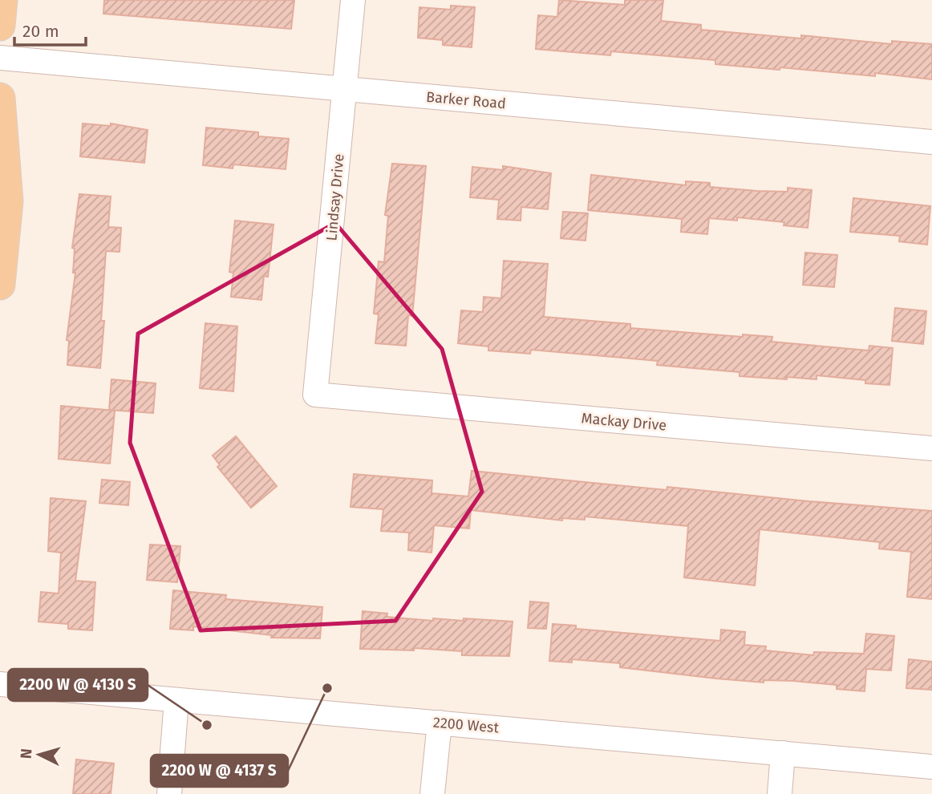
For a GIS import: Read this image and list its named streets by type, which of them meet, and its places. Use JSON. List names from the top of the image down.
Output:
{
  "streets": {
    "street": [
      "Barker Road",
      "Lindsay Drive",
      "Mackay Drive",
      "2200 West"
    ]
  },
  "crossings": [
    ["Barker Road", "Lindsay Drive"],
    ["Lindsay Drive", "Mackay Drive"]
  ],
  "places": ["2200 W @ 4137 S", "2200 W @ 4130 S"],
  "scale_bar": "20 m",
  "north": "left"
}
